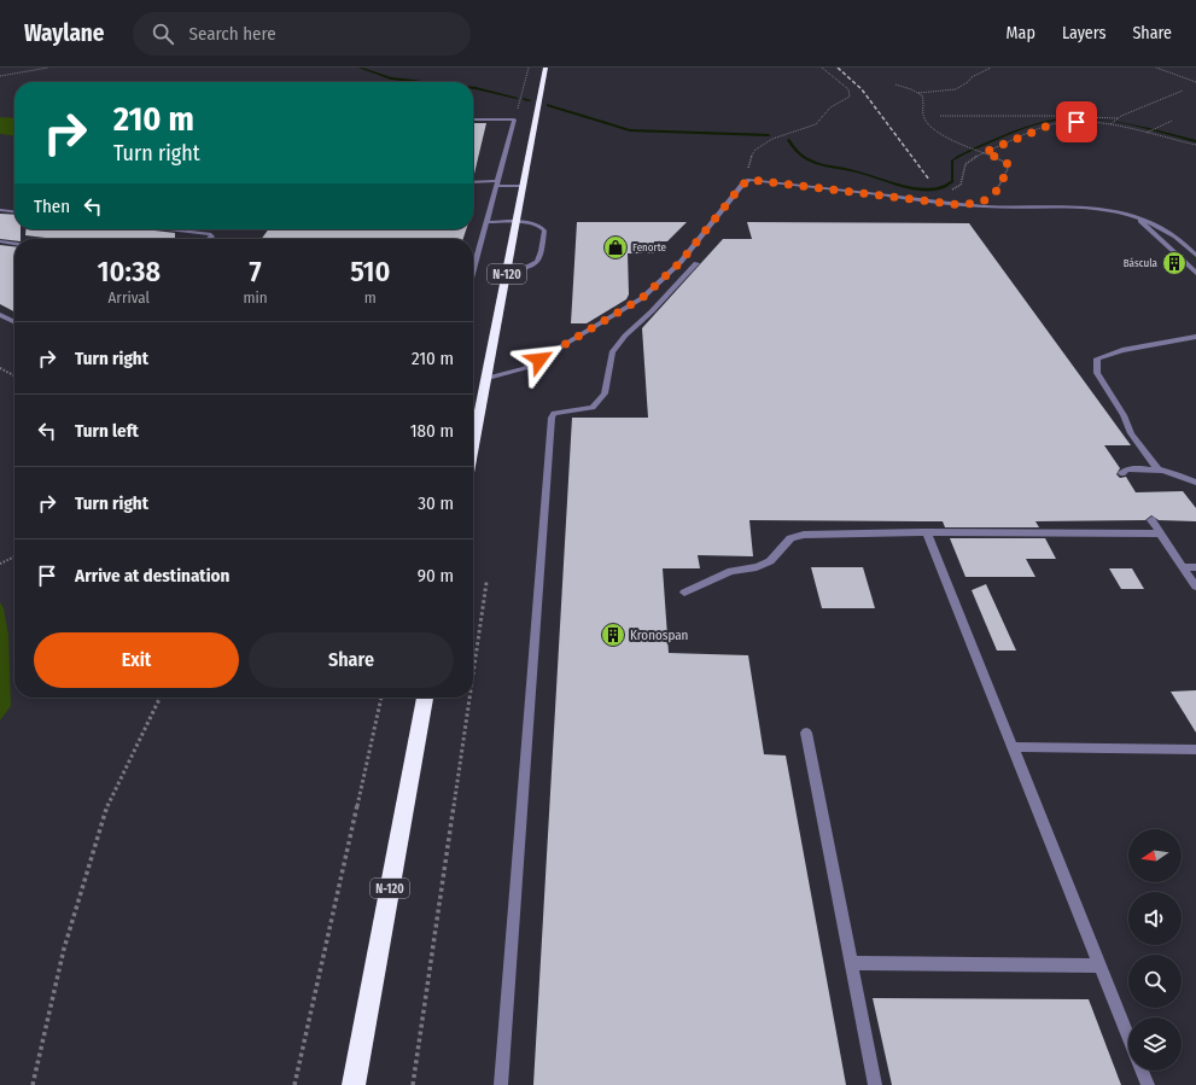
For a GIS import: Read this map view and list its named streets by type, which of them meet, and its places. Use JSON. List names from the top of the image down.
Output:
{
  "streets": {
    "highway": ["N-120"]
  },
  "places": {
    "shop": ["Fenorte"],
    "building": ["Báscula", "Kronospan"]
  },
  "north": "left",
  "page": {
    "header": "Waylane",
    "search": "Search here",
    "nav": ["Map", "Layers", "Share"],
    "turn": ["210 m", "Turn right"],
    "then": "Then",
    "eta": [
      "10:38",
      "Arrival",
      "7",
      "min",
      "510",
      "m"
    ],
    "list": [
      {
        "name": "Turn right",
        "value": "210 m"
      },
      {
        "name": "Turn left",
        "value": "180 m"
      },
      {
        "name": "Turn right",
        "value": "30 m"
      },
      {
        "name": "Arrive at destination",
        "value": "90 m"
      }
    ],
    "buttons": ["Exit", "Share"]
  }
}
